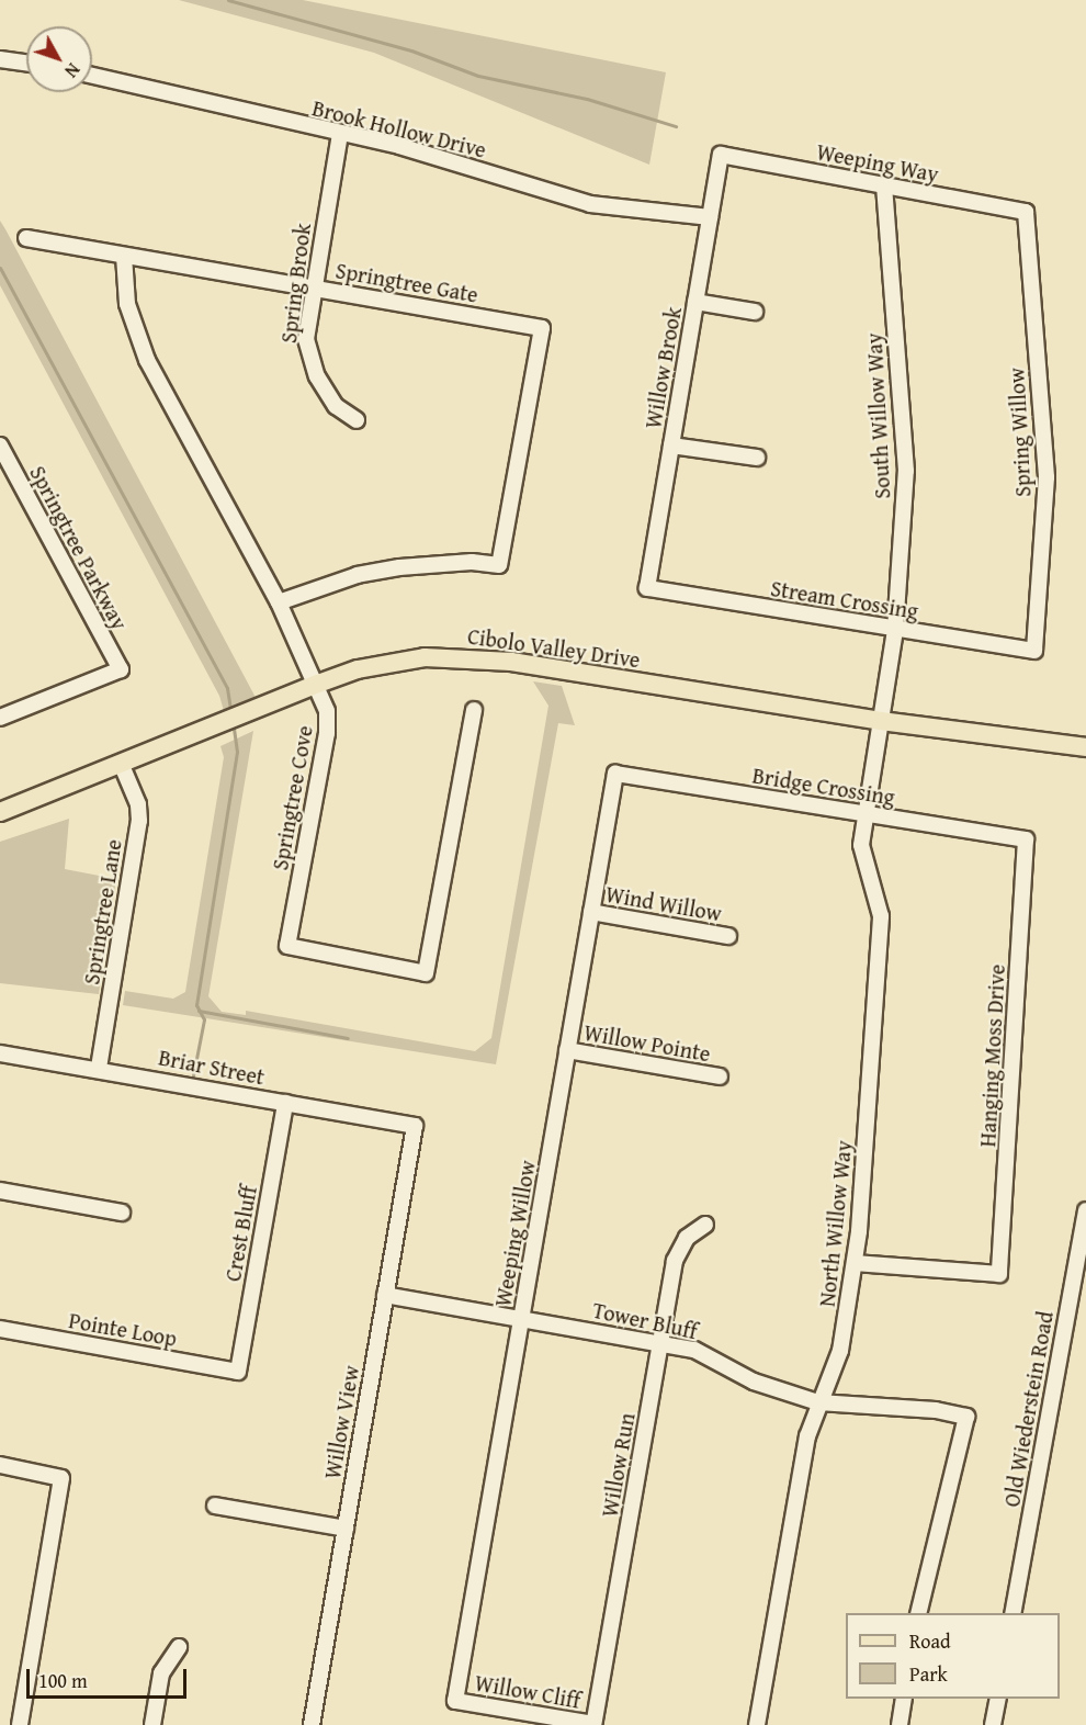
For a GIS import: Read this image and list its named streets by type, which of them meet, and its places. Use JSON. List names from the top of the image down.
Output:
{
  "streets": {
    "main road": ["Cibolo Valley Drive"],
    "street": [
      "Brook Hollow Drive",
      "Weeping Way",
      "Springtree Gate",
      "Spring Brook",
      "Willow Brook",
      "South Willow Way",
      "Spring Willow",
      "Springtree Parkway",
      "Stream Crossing",
      "Bridge Crossing",
      "Springtree Cove",
      "Wind Willow",
      "Springtree Lane",
      "Willow Pointe",
      "Hanging Moss Drive",
      "Briar Street",
      "North Willow Way",
      "Crest Bluff",
      "Weeping Willow",
      "Tower Bluff",
      "Pointe Loop",
      "Old Wiederstein Road",
      "Willow View",
      "Willow Run",
      "Willow Cliff"
    ]
  },
  "crossings": [
    ["Brook Hollow Drive", "Spring Brook"],
    ["Brook Hollow Drive", "Willow Brook"],
    ["Weeping Way", "Willow Brook"],
    ["Weeping Way", "South Willow Way"],
    ["Weeping Way", "Spring Willow"],
    ["Springtree Gate", "Spring Brook"],
    ["Springtree Gate", "Springtree Cove"],
    ["Willow Brook", "Stream Crossing"],
    ["South Willow Way", "Stream Crossing"],
    ["South Willow Way", "Cibolo Valley Drive"],
    ["South Willow Way", "North Willow Way"],
    ["Spring Willow", "Stream Crossing"],
    ["Cibolo Valley Drive", "Springtree Cove"],
    ["Cibolo Valley Drive", "Springtree Lane"],
    ["Cibolo Valley Drive", "North Willow Way"],
    ["Bridge Crossing", "Hanging Moss Drive"],
    ["Bridge Crossing", "North Willow Way"],
    ["Bridge Crossing", "Weeping Willow"],
    ["Wind Willow", "Weeping Willow"],
    ["Springtree Lane", "Briar Street"],
    ["Willow Pointe", "Weeping Willow"],
    ["Hanging Moss Drive", "North Willow Way"],
    ["Briar Street", "Crest Bluff"],
    ["Briar Street", "Willow View"],
    ["North Willow Way", "Tower Bluff"],
    ["Crest Bluff", "Pointe Loop"],
    ["Weeping Willow", "Tower Bluff"],
    ["Weeping Willow", "Willow Cliff"],
    ["Tower Bluff", "Willow View"],
    ["Tower Bluff", "Willow Run"],
    ["Willow Run", "Willow Cliff"]
  ],
  "legend": ["Road", "Park"],
  "scale_bar": "100 m",
  "north": "bottom right"
}
